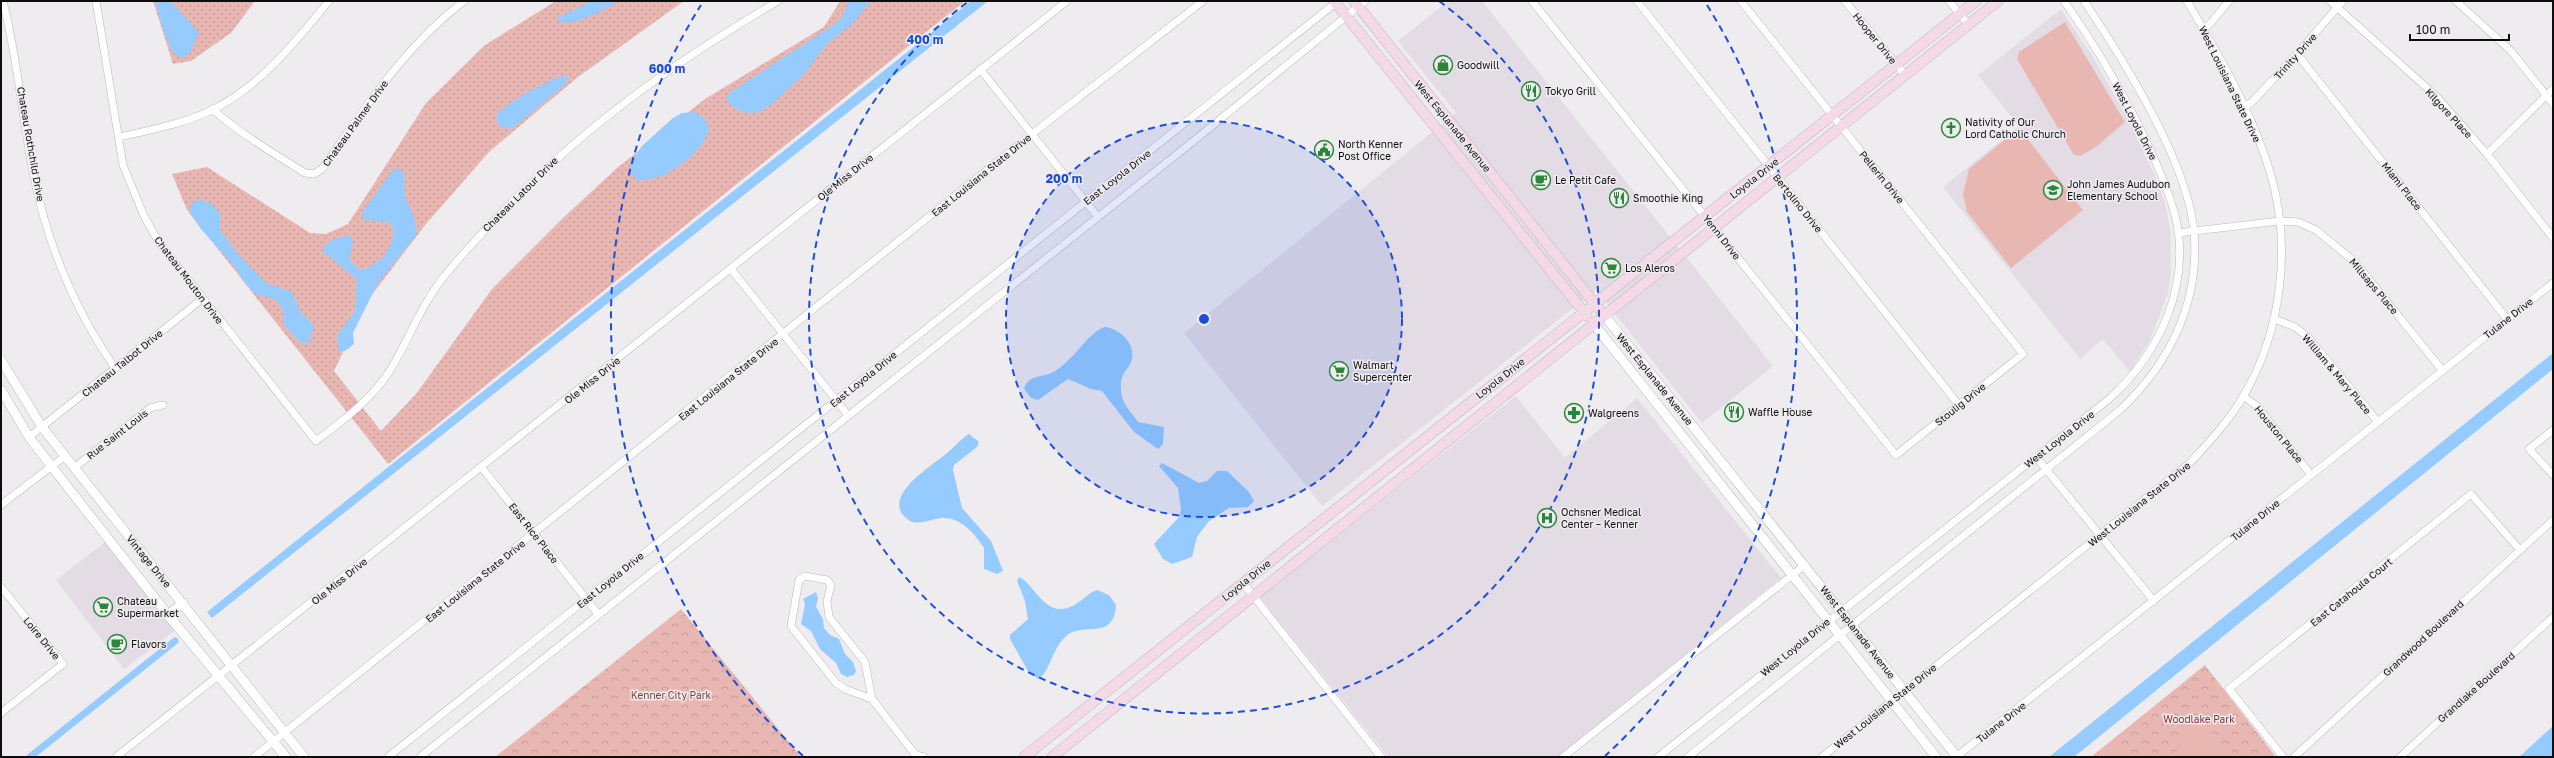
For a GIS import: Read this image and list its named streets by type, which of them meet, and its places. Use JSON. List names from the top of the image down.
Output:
{
  "streets": {
    "main road": ["West Esplanade Avenue", "Loyola Drive"],
    "street": [
      "Hooper Drive",
      "Trinity Drive",
      "West Louisiana State Drive",
      "Kilgore Place",
      "West Loyola Drive",
      "Chateau Palmer Drive",
      "Chateau Rothchild Drive",
      "East Louisiana State Drive",
      "Ole Miss Drive",
      "East Loyola Drive",
      "Pellerin Drive",
      "Miami Place",
      "Chateau Latour Drive",
      "Bertolino Drive",
      "Yenni Drive",
      "Chateau Mouton Drive",
      "Millsaps Place",
      "Tulane Drive",
      "Chateau Talbot Drive",
      "William & Mary Place",
      "Stoulig Drive",
      "Rue Saint Louis",
      "Houston Place",
      "East Rice Place",
      "Vintage Drive",
      "East Catahoula Court",
      "Loire Drive",
      "Grandwood Boulevard",
      "Grandlake Boulevard"
    ]
  },
  "crossings": [
    ["Hooper Drive", "Loyola Drive"],
    ["Trinity Drive", "West Louisiana State Drive"],
    ["Trinity Drive", "Kilgore Place"],
    ["Trinity Drive", "Miami Place"],
    ["West Louisiana State Drive", "West Esplanade Avenue"],
    ["West Louisiana State Drive", "Millsaps Place"],
    ["West Louisiana State Drive", "William & Mary Place"],
    ["West Louisiana State Drive", "Houston Place"],
    ["West Loyola Drive", "West Esplanade Avenue"],
    ["West Loyola Drive", "Millsaps Place"],
    ["West Esplanade Avenue", "East Loyola Drive"],
    ["West Esplanade Avenue", "Loyola Drive"],
    ["West Esplanade Avenue", "Tulane Drive"],
    ["Chateau Rothchild Drive", "Chateau Talbot Drive"],
    ["East Louisiana State Drive", "East Rice Place"],
    ["East Louisiana State Drive", "Vintage Drive"],
    ["Ole Miss Drive", "East Rice Place"],
    ["Ole Miss Drive", "Vintage Drive"],
    ["East Loyola Drive", "East Rice Place"],
    ["Pellerin Drive", "Loyola Drive"],
    ["Pellerin Drive", "Stoulig Drive"],
    ["Loyola Drive", "Bertolino Drive"],
    ["Loyola Drive", "Yenni Drive"],
    ["Miami Place", "Tulane Drive"],
    ["Chateau Latour Drive", "Chateau Mouton Drive"],
    ["Bertolino Drive", "Stoulig Drive"],
    ["Yenni Drive", "Stoulig Drive"],
    ["Chateau Mouton Drive", "Chateau Talbot Drive"],
    ["Millsaps Place", "Tulane Drive"],
    ["Tulane Drive", "William & Mary Place"],
    ["Tulane Drive", "Houston Place"],
    ["Chateau Talbot Drive", "Vintage Drive"],
    ["Rue Saint Louis", "Vintage Drive"],
    ["East Catahoula Court", "Grandwood Boulevard"]
  ],
  "parks": ["Kenner City Park", "Woodlake Park"],
  "places": {
    "shop": ["Goodwill"],
    "restaurant": ["Tokyo Grill", "Smoothie King", "Waffle House"],
    "church": ["Nativity of Our Lord Catholic Church"],
    "public building": ["North Kenner Post Office"],
    "cafe": ["Le Petit Cafe", "Flavors"],
    "school or university": ["John James Audubon Elementary School"],
    "supermarket": ["Los Aleros", "Walmart Supercenter", "Chateau Supermarket"],
    "pharmacy": ["Walgreens"],
    "hospital": ["Ochsner Medical Center – Kenner"]
  },
  "scale_bar": "100 m",
  "rings": ["400 m", "600 m", "200 m"]
}
